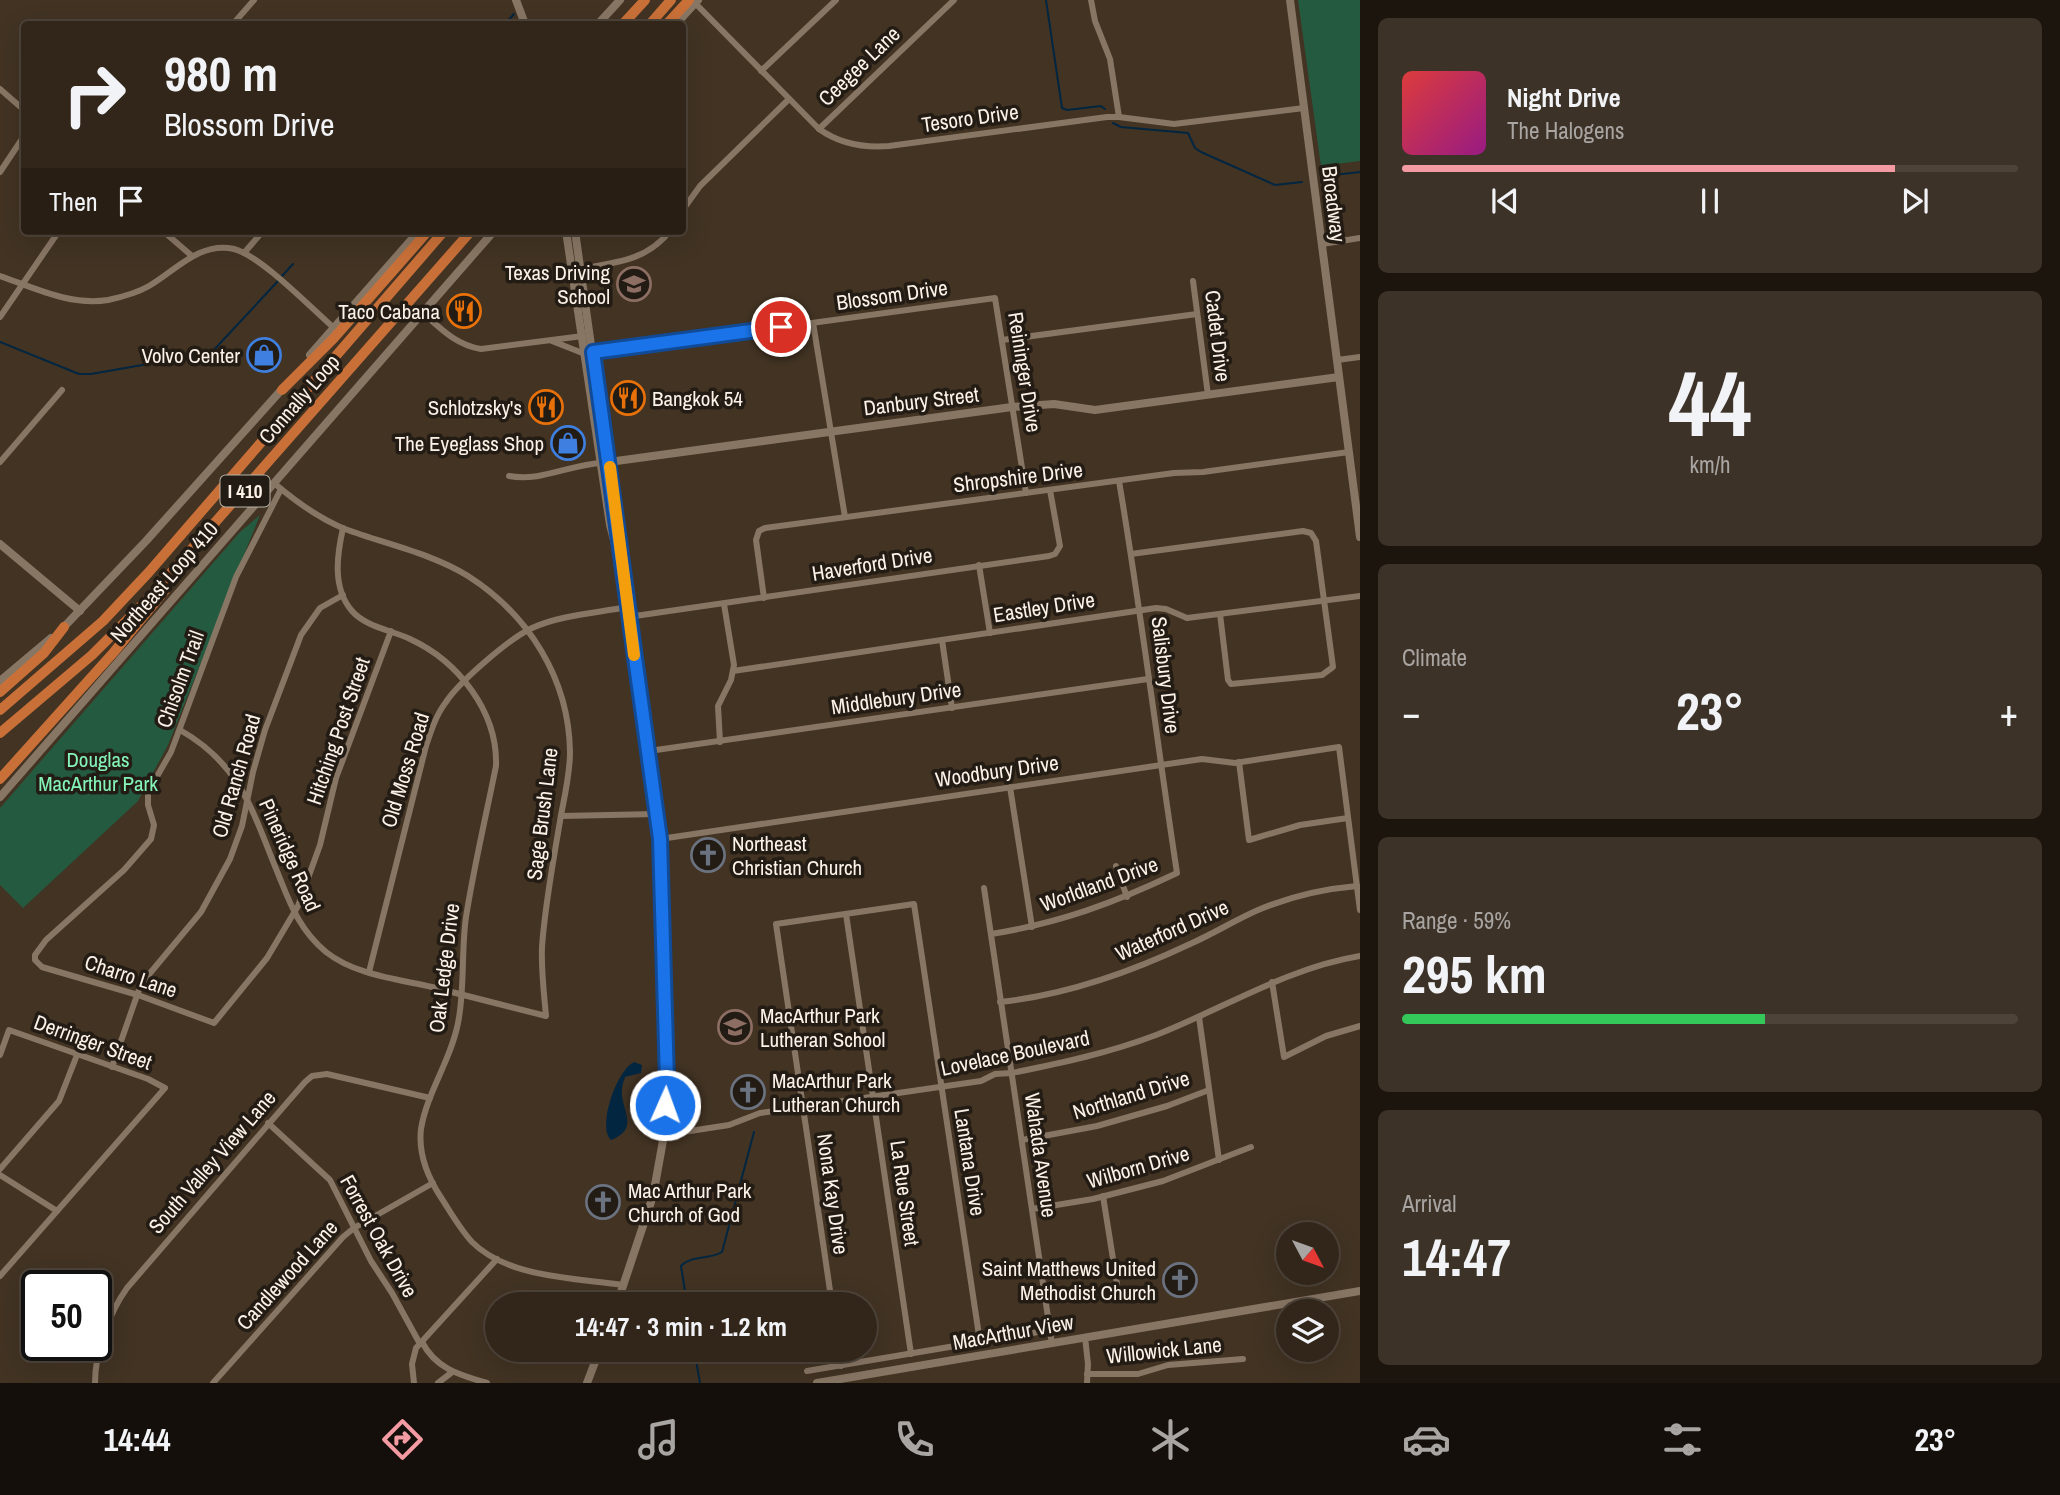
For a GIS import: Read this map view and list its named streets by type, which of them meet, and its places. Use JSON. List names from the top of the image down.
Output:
{
  "streets": {
    "highway": ["Connally Loop", "I 410"],
    "main road": [
      "Broadway",
      "Danbury Street",
      "Northeast Loop 410",
      "MacArthur View"
    ],
    "street": [
      "Ceegee Lane",
      "Tesoro Drive",
      "Blossom Drive",
      "Cadet Drive",
      "Reininger Drive",
      "Shropshire Drive",
      "Haverford Drive",
      "Eastley Drive",
      "Salisbury Drive",
      "Chisolm Trail",
      "Middlebury Drive",
      "Hitching Post Street",
      "Old Moss Road",
      "Woodbury Drive",
      "Old Ranch Road",
      "Sage Brush Lane",
      "Pineridge Road",
      "Worldland Drive",
      "Waterford Drive",
      "Oak Ledge Drive",
      "Charro Lane",
      "Derringer Street",
      "Lovelace Boulevard",
      "Northland Drive",
      "Wahada Avenue",
      "South Valley View Lane",
      "Lantana Drive",
      "Wilborn Drive",
      "La Rue Street",
      "Nona Kay Drive",
      "Forrest Oak Drive",
      "Candlewood Lane",
      "Willowick Lane"
    ]
  },
  "crossings": [
    ["Ceegee Lane", "Tesoro Drive"],
    ["Tesoro Drive", "Broadway"],
    ["Broadway", "Danbury Street"],
    ["Broadway", "Shropshire Drive"],
    ["Blossom Drive", "Reininger Drive"],
    ["Cadet Drive", "Danbury Street"],
    ["Reininger Drive", "Danbury Street"],
    ["Reininger Drive", "Shropshire Drive"],
    ["Shropshire Drive", "Haverford Drive"],
    ["Shropshire Drive", "Salisbury Drive"],
    ["Northeast Loop 410", "Chisolm Trail"],
    ["Northeast Loop 410", "Sage Brush Lane"],
    ["Eastley Drive", "Salisbury Drive"],
    ["Salisbury Drive", "Middlebury Drive"],
    ["Salisbury Drive", "Woodbury Drive"],
    ["Salisbury Drive", "Worldland Drive"],
    ["Chisolm Trail", "Sage Brush Lane"],
    ["Chisolm Trail", "Pineridge Road"],
    ["Chisolm Trail", "Charro Lane"],
    ["Hitching Post Street", "Pineridge Road"],
    ["Hitching Post Street", "Oak Ledge Drive"],
    ["Hitching Post Street", "Charro Lane"],
    ["Old Moss Road", "Sage Brush Lane"],
    ["Old Moss Road", "Pineridge Road"],
    ["Old Moss Road", "Oak Ledge Drive"],
    ["Old Ranch Road", "Pineridge Road"],
    ["Old Ranch Road", "Oak Ledge Drive"],
    ["Old Ranch Road", "Charro Lane"],
    ["Old Ranch Road", "Derringer Street"],
    ["Sage Brush Lane", "Pineridge Road"],
    ["Pineridge Road", "Oak Ledge Drive"],
    ["Worldland Drive", "Wahada Avenue"],
    ["Waterford Drive", "Wahada Avenue"],
    ["Oak Ledge Drive", "South Valley View Lane"],
    ["Oak Ledge Drive", "Candlewood Lane"],
    ["Lovelace Boulevard", "Wahada Avenue"],
    ["Lovelace Boulevard", "Lantana Drive"],
    ["Lovelace Boulevard", "La Rue Street"],
    ["Lovelace Boulevard", "Nona Kay Drive"],
    ["Northland Drive", "Wahada Avenue"],
    ["Wahada Avenue", "Wilborn Drive"],
    ["Wahada Avenue", "MacArthur View"],
    ["South Valley View Lane", "Forrest Oak Drive"],
    ["Lantana Drive", "La Rue Street"],
    ["Lantana Drive", "Nona Kay Drive"],
    ["Lantana Drive", "MacArthur View"],
    ["La Rue Street", "Nona Kay Drive"],
    ["La Rue Street", "MacArthur View"],
    ["Forrest Oak Drive", "Candlewood Lane"]
  ],
  "parks": ["Douglas MacArthur Park"],
  "places": {
    "school or university": ["Texas Driving School", "MacArthur Park Lutheran School"],
    "restaurant": ["Taco Cabana", "Bangkok 54", "Schlotzsky's"],
    "shop": ["Volvo Center", "The Eyeglass Shop"],
    "church": [
      "Northeast Christian Church",
      "MacArthur Park Lutheran Church",
      "Mac Arthur Park Church of God",
      "Saint Matthews United Methodist Church"
    ]
  },
  "north": "bottom right",
  "page": {
    "turn": ["980 m", "Blossom Drive"],
    "song": ["Night Drive", "The Halogens"],
    "then": "Then",
    "tile": [
      ["44", "km/h"],
      "Climate",
      ["Range · 59%", "295 km"],
      ["Arrival", "14:47"]
    ],
    "heat": ["−", "23°", "+"],
    "limit": "50",
    "trip": "14:47 · 3 min · 1.2 km",
    "tabs": ["14:44", "23°"]
  }
}
